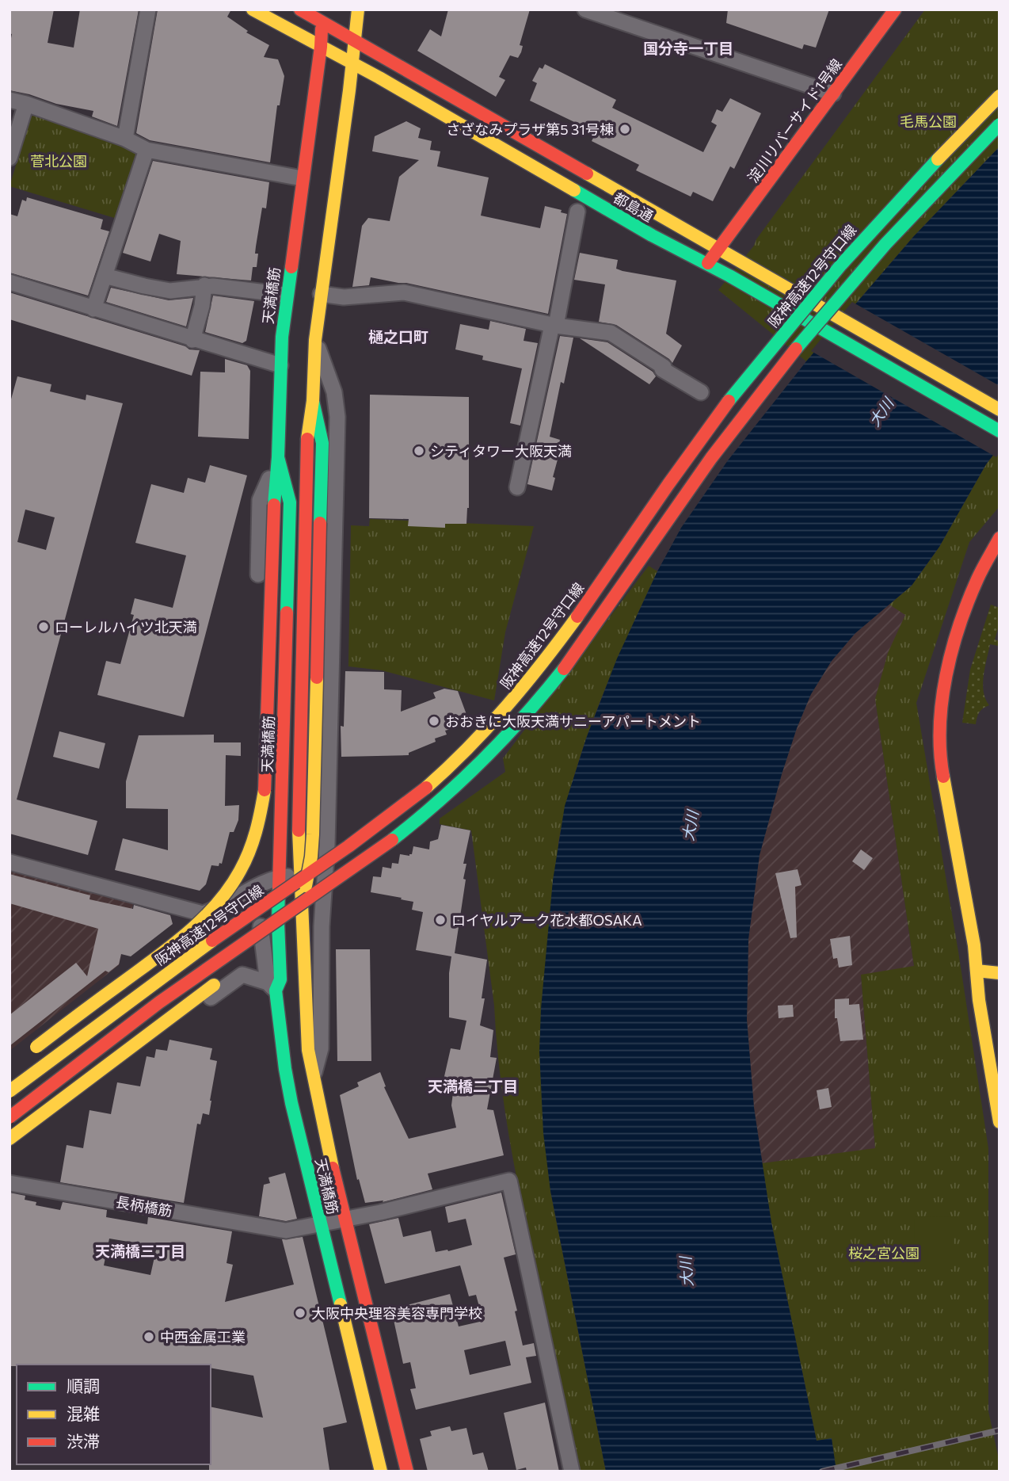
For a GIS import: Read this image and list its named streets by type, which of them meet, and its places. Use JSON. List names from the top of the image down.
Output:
{
  "streets": {
    "main road": [
      "淀川リバーサイド1号線",
      "都島通",
      "阪神高速12号守口線",
      "天満橋筋"
    ],
    "street": ["長柄橋筋"]
  },
  "crossings": [
    ["淀川リバーサイド1号線", "都島通"],
    ["都島通", "天満橋筋"],
    ["天満橋筋", "長柄橋筋"]
  ],
  "districts": [
    "国分寺一丁目",
    "樋之口町",
    "天満橋二丁目",
    "天満橋三丁目"
  ],
  "water": ["大川"],
  "parks": ["毛馬公園", "菅北公園", "桜之宮公園"],
  "places": [
    "さざなみプラザ第5 31号棟",
    "シティタワー大阪天満",
    "ローレルハイツ北天満",
    "おおきに大阪天満サニーアパートメント",
    "ロイヤルアーク花水都OSAKA",
    "大阪中央理容美容専門学校",
    "中西金属工業"
  ],
  "legend": ["順調", "混雑", "渋滞"]
}
